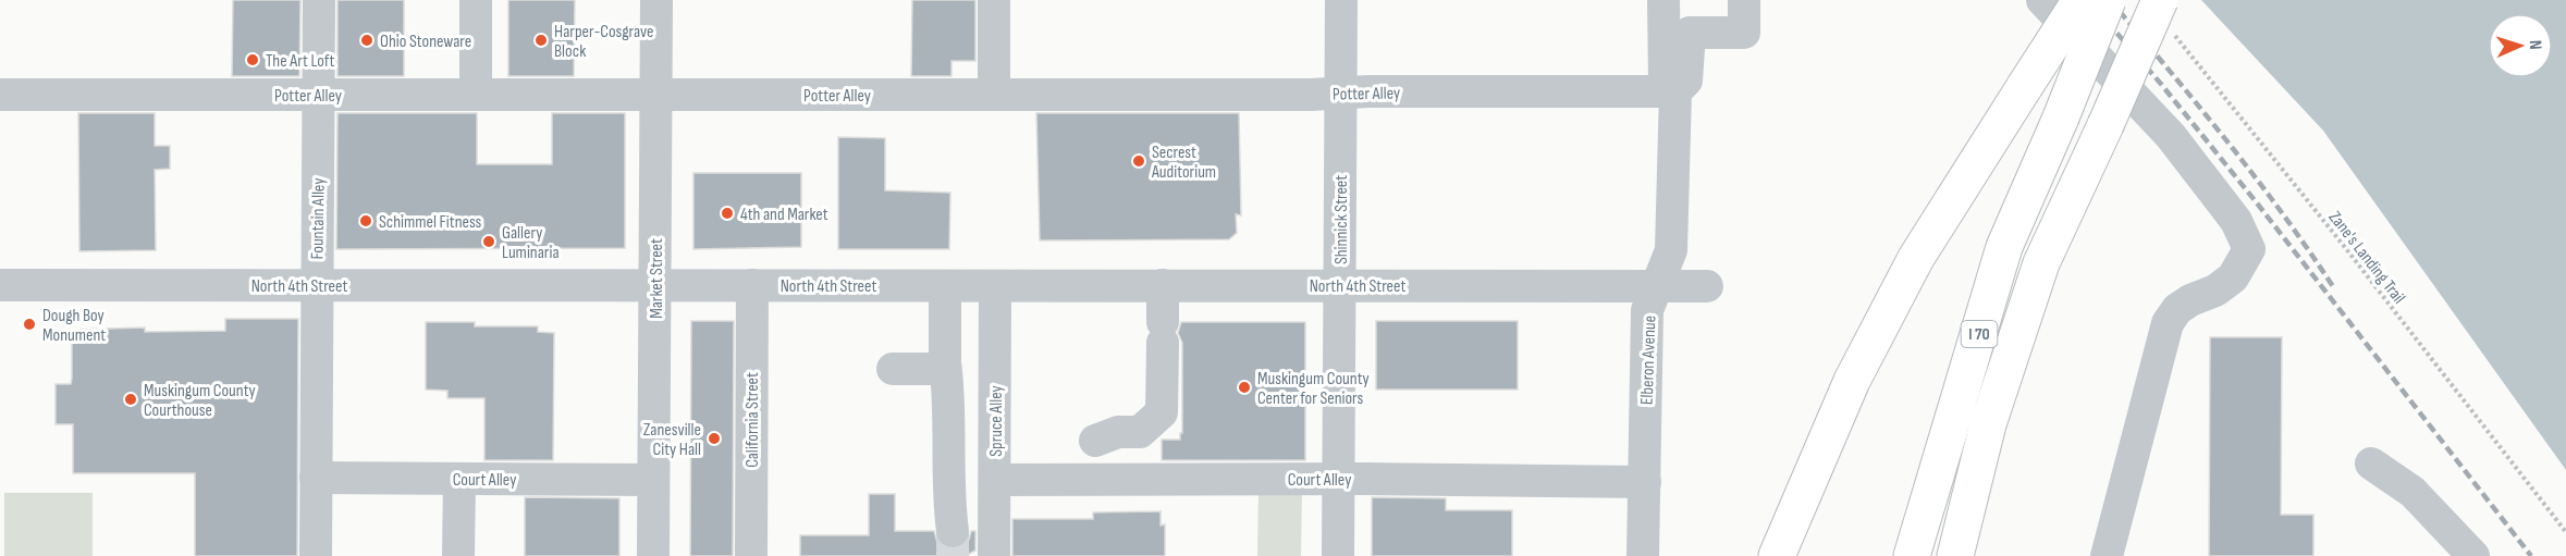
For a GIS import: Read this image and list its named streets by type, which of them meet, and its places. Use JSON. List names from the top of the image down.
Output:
{
  "streets": {
    "highway": ["I 70"],
    "street": [
      "Potter Alley",
      "Fountain Alley",
      "Shinnick Street",
      "Market Street",
      "North 4th Street",
      "Elberon Avenue",
      "California Street",
      "Spruce Alley",
      "Court Alley"
    ],
    "path": ["Zane's Landing Trail"]
  },
  "crossings": [
    ["Potter Alley", "Fountain Alley"],
    ["Potter Alley", "Shinnick Street"],
    ["Potter Alley", "Market Street"],
    ["Potter Alley", "Elberon Avenue"],
    ["Fountain Alley", "North 4th Street"],
    ["Fountain Alley", "Court Alley"],
    ["Shinnick Street", "North 4th Street"],
    ["Shinnick Street", "Court Alley"],
    ["Zane's Landing Trail", "I 70"],
    ["Market Street", "North 4th Street"],
    ["Market Street", "Court Alley"],
    ["North 4th Street", "Elberon Avenue"],
    ["North 4th Street", "California Street"],
    ["North 4th Street", "Spruce Alley"],
    ["Elberon Avenue", "Court Alley"],
    ["Spruce Alley", "Court Alley"]
  ],
  "places": [
    "Ohio Stoneware",
    "Harper-Cosgrave Block",
    "The Art Loft",
    "Secrest Auditorium",
    "4th and Market",
    "Schimmel Fitness",
    "Gallery Luminaria",
    "Dough Boy Monument",
    "Muskingum County Center for Seniors",
    "Muskingum County Courthouse",
    "Zanesville City Hall"
  ],
  "north": "right"
}
